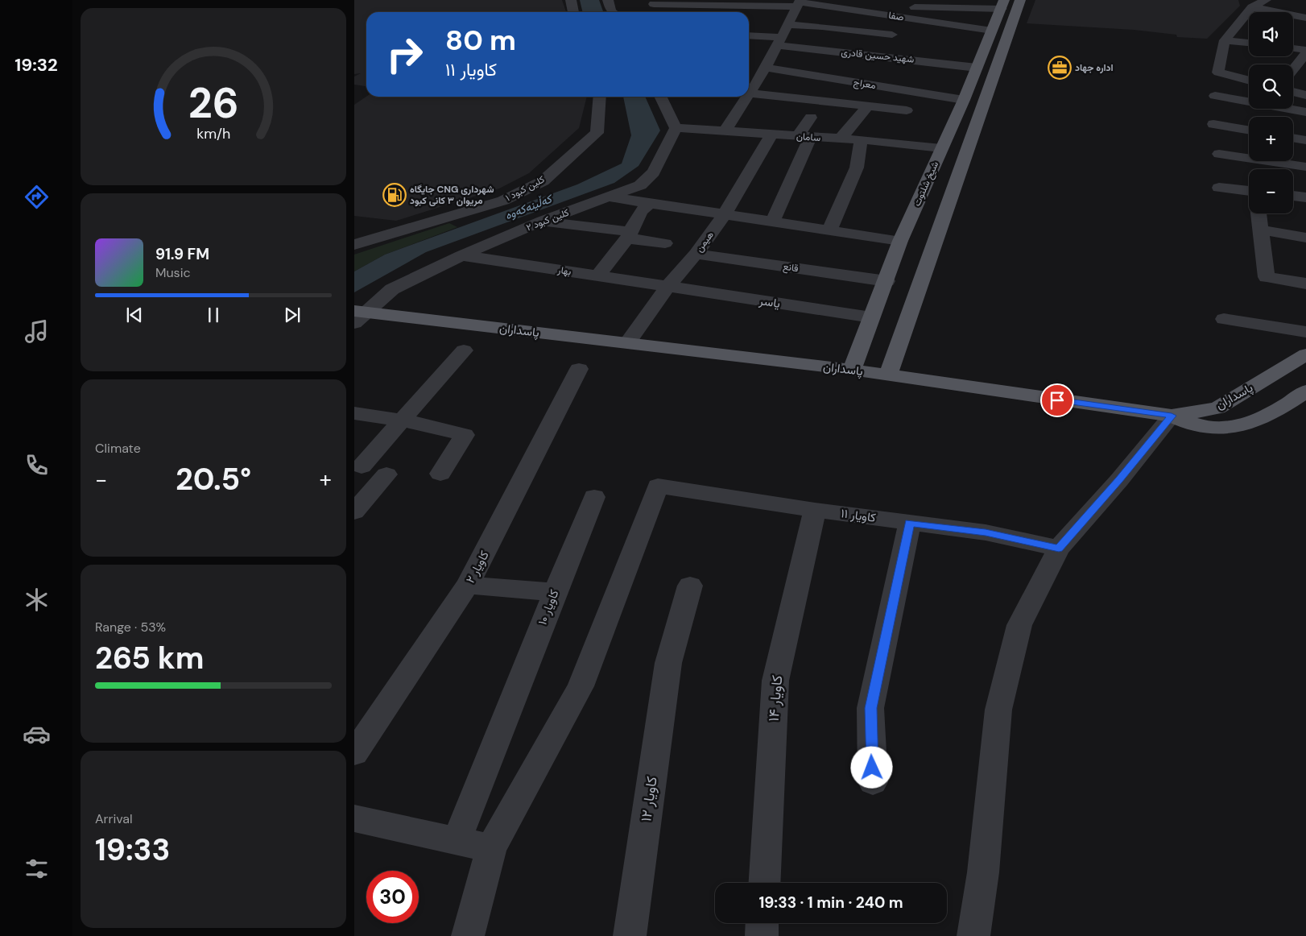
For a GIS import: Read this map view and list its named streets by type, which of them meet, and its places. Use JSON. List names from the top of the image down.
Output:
{
  "streets": {
    "main road": ["شیخ شلتوت", "پاسداران"],
    "street": [
      "صفا",
      "شهید حسین قادری",
      "معراج",
      "سامان",
      "کلین کبود ۱",
      "کلین کبود ۲",
      "هیمن",
      "قانع",
      "بهار",
      "یاسر",
      "کاویار ۱۱",
      "کاویار ۲",
      "کاویار ۱۰",
      "کاویار ۱۴",
      "کاویار ۱۲"
    ]
  },
  "crossings": [
    ["صفا", "شیخ شلتوت"],
    ["شهید حسین قادری", "شیخ شلتوت"],
    ["معراج", "شیخ شلتوت"],
    ["سامان", "شیخ شلتوت"],
    ["سامان", "کلین کبود ۲"],
    ["سامان", "هیمن"],
    ["شیخ شلتوت", "قانع"],
    ["شیخ شلتوت", "یاسر"],
    ["شیخ شلتوت", "پاسداران"],
    ["کلین کبود ۲", "بهار"],
    ["کلین کبود ۲", "پاسداران"],
    ["هیمن", "قانع"],
    ["هیمن", "بهار"],
    ["هیمن", "یاسر"],
    ["هیمن", "پاسداران"],
    ["بهار", "یاسر"],
    ["کاویار ۱۱", "کاویار ۱۴"]
  ],
  "water": ["کەڵینەکەوە"],
  "places": {
    "office": ["اداره جهاد"],
    "fuel station": ["جایگاه CNG شهرداری مریوان ۳ کانی کبود"]
  },
  "page": {
    "tabs": "19:32",
    "map_buttons": ["+", "−"],
    "turn": ["80 m", "کاویار ۱۱"],
    "song": ["91.9 FM", "Music"],
    "tile": [
      "Climate",
      ["Range · 53%", "265 km"],
      ["Arrival", "19:33"]
    ],
    "heat": ["−", "20.5°", "+"],
    "limit": "30",
    "trip": "19:33 · 1 min · 240 m",
    "gauge": ["26", "km/h"]
  }
}
